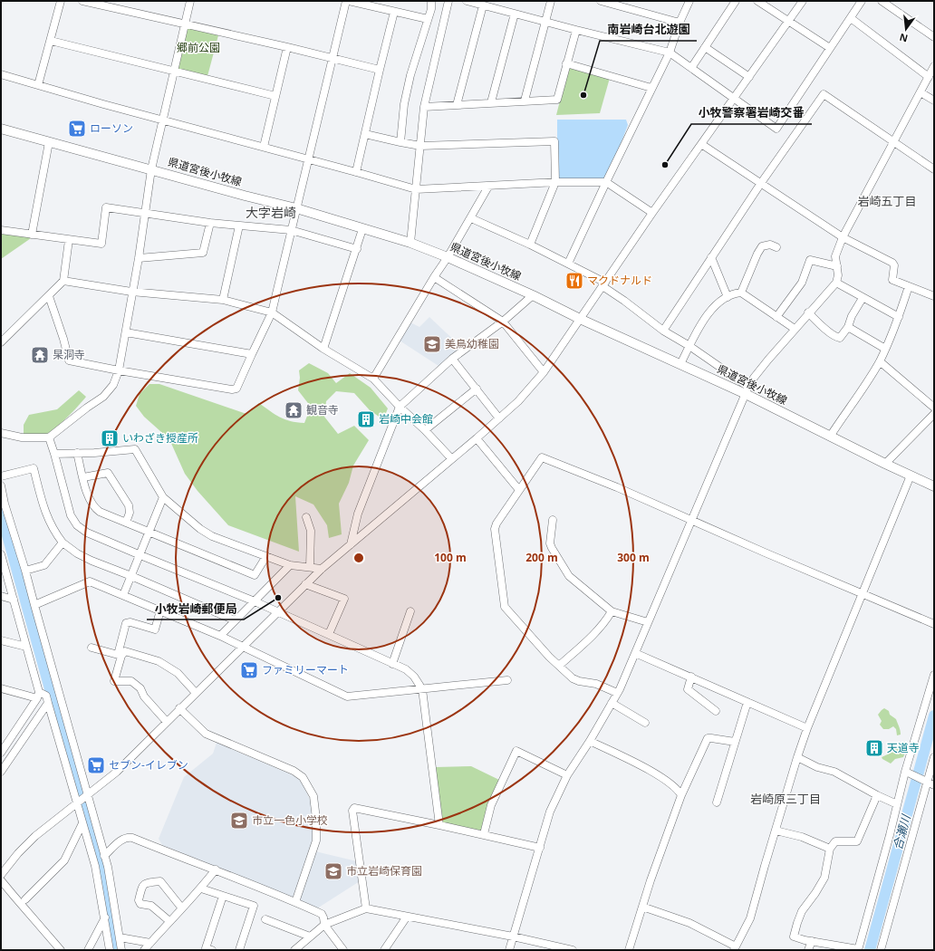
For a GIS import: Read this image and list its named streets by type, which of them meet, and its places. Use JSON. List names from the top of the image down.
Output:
{
  "streets": {
    "main road": ["県道宮後小牧線"]
  },
  "districts": ["岩崎五丁目", "大字岩崎", "岩崎原三丁目"],
  "water": ["合瀬川"],
  "parks": ["郷前公園"],
  "places": {
    "other": ["南岩崎台北遊園", "小牧警察署岩崎交番", "小牧岩崎郵便局"],
    "supermarket": ["ローソン", "ファミリーマート", "セブン-イレブン"],
    "restaurant": ["マクドナルド"],
    "school or university": ["美鳥幼稚園", "市立一色小学校", "市立岩崎保育園"],
    "temple": ["杲洞寺", "観音寺"],
    "building": ["岩崎中会館", "いわざき授産所", "天道寺"]
  },
  "north": "bottom",
  "rings": ["100 m", "200 m", "300 m"]
}
